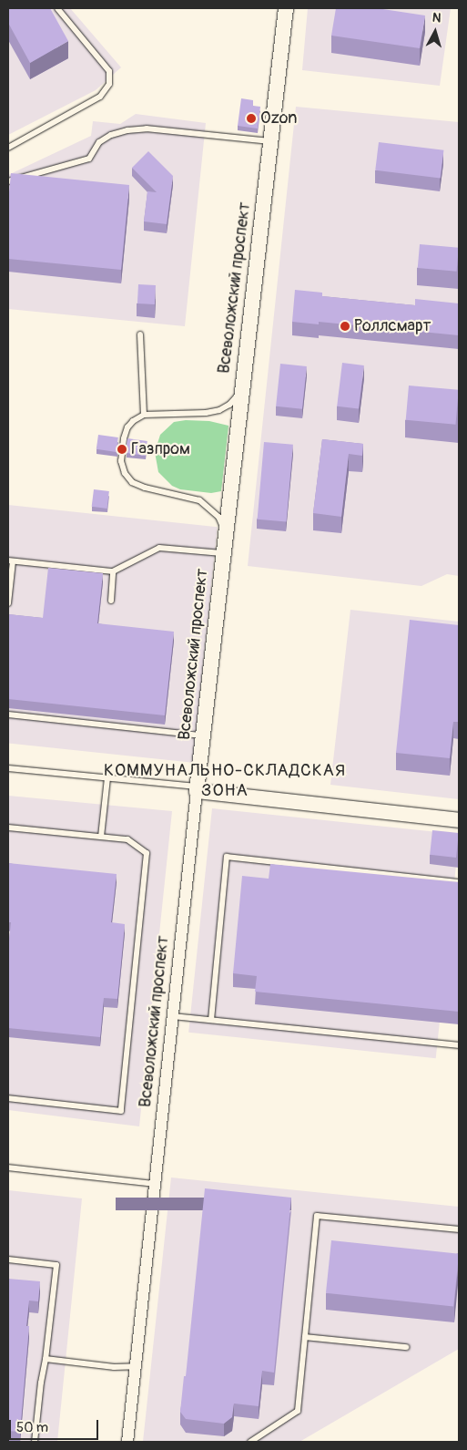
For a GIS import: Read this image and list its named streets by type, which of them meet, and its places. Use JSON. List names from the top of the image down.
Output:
{
  "streets": {
    "street": ["Всеволожский проспект"]
  },
  "districts": ["КОММУНАЛЬНО-СКЛАДСКАЯ ЗОНА"],
  "places": ["Ozon", "Роллсмарт", "Газпром"],
  "scale_bar": "50 m",
  "north": "top"
}
